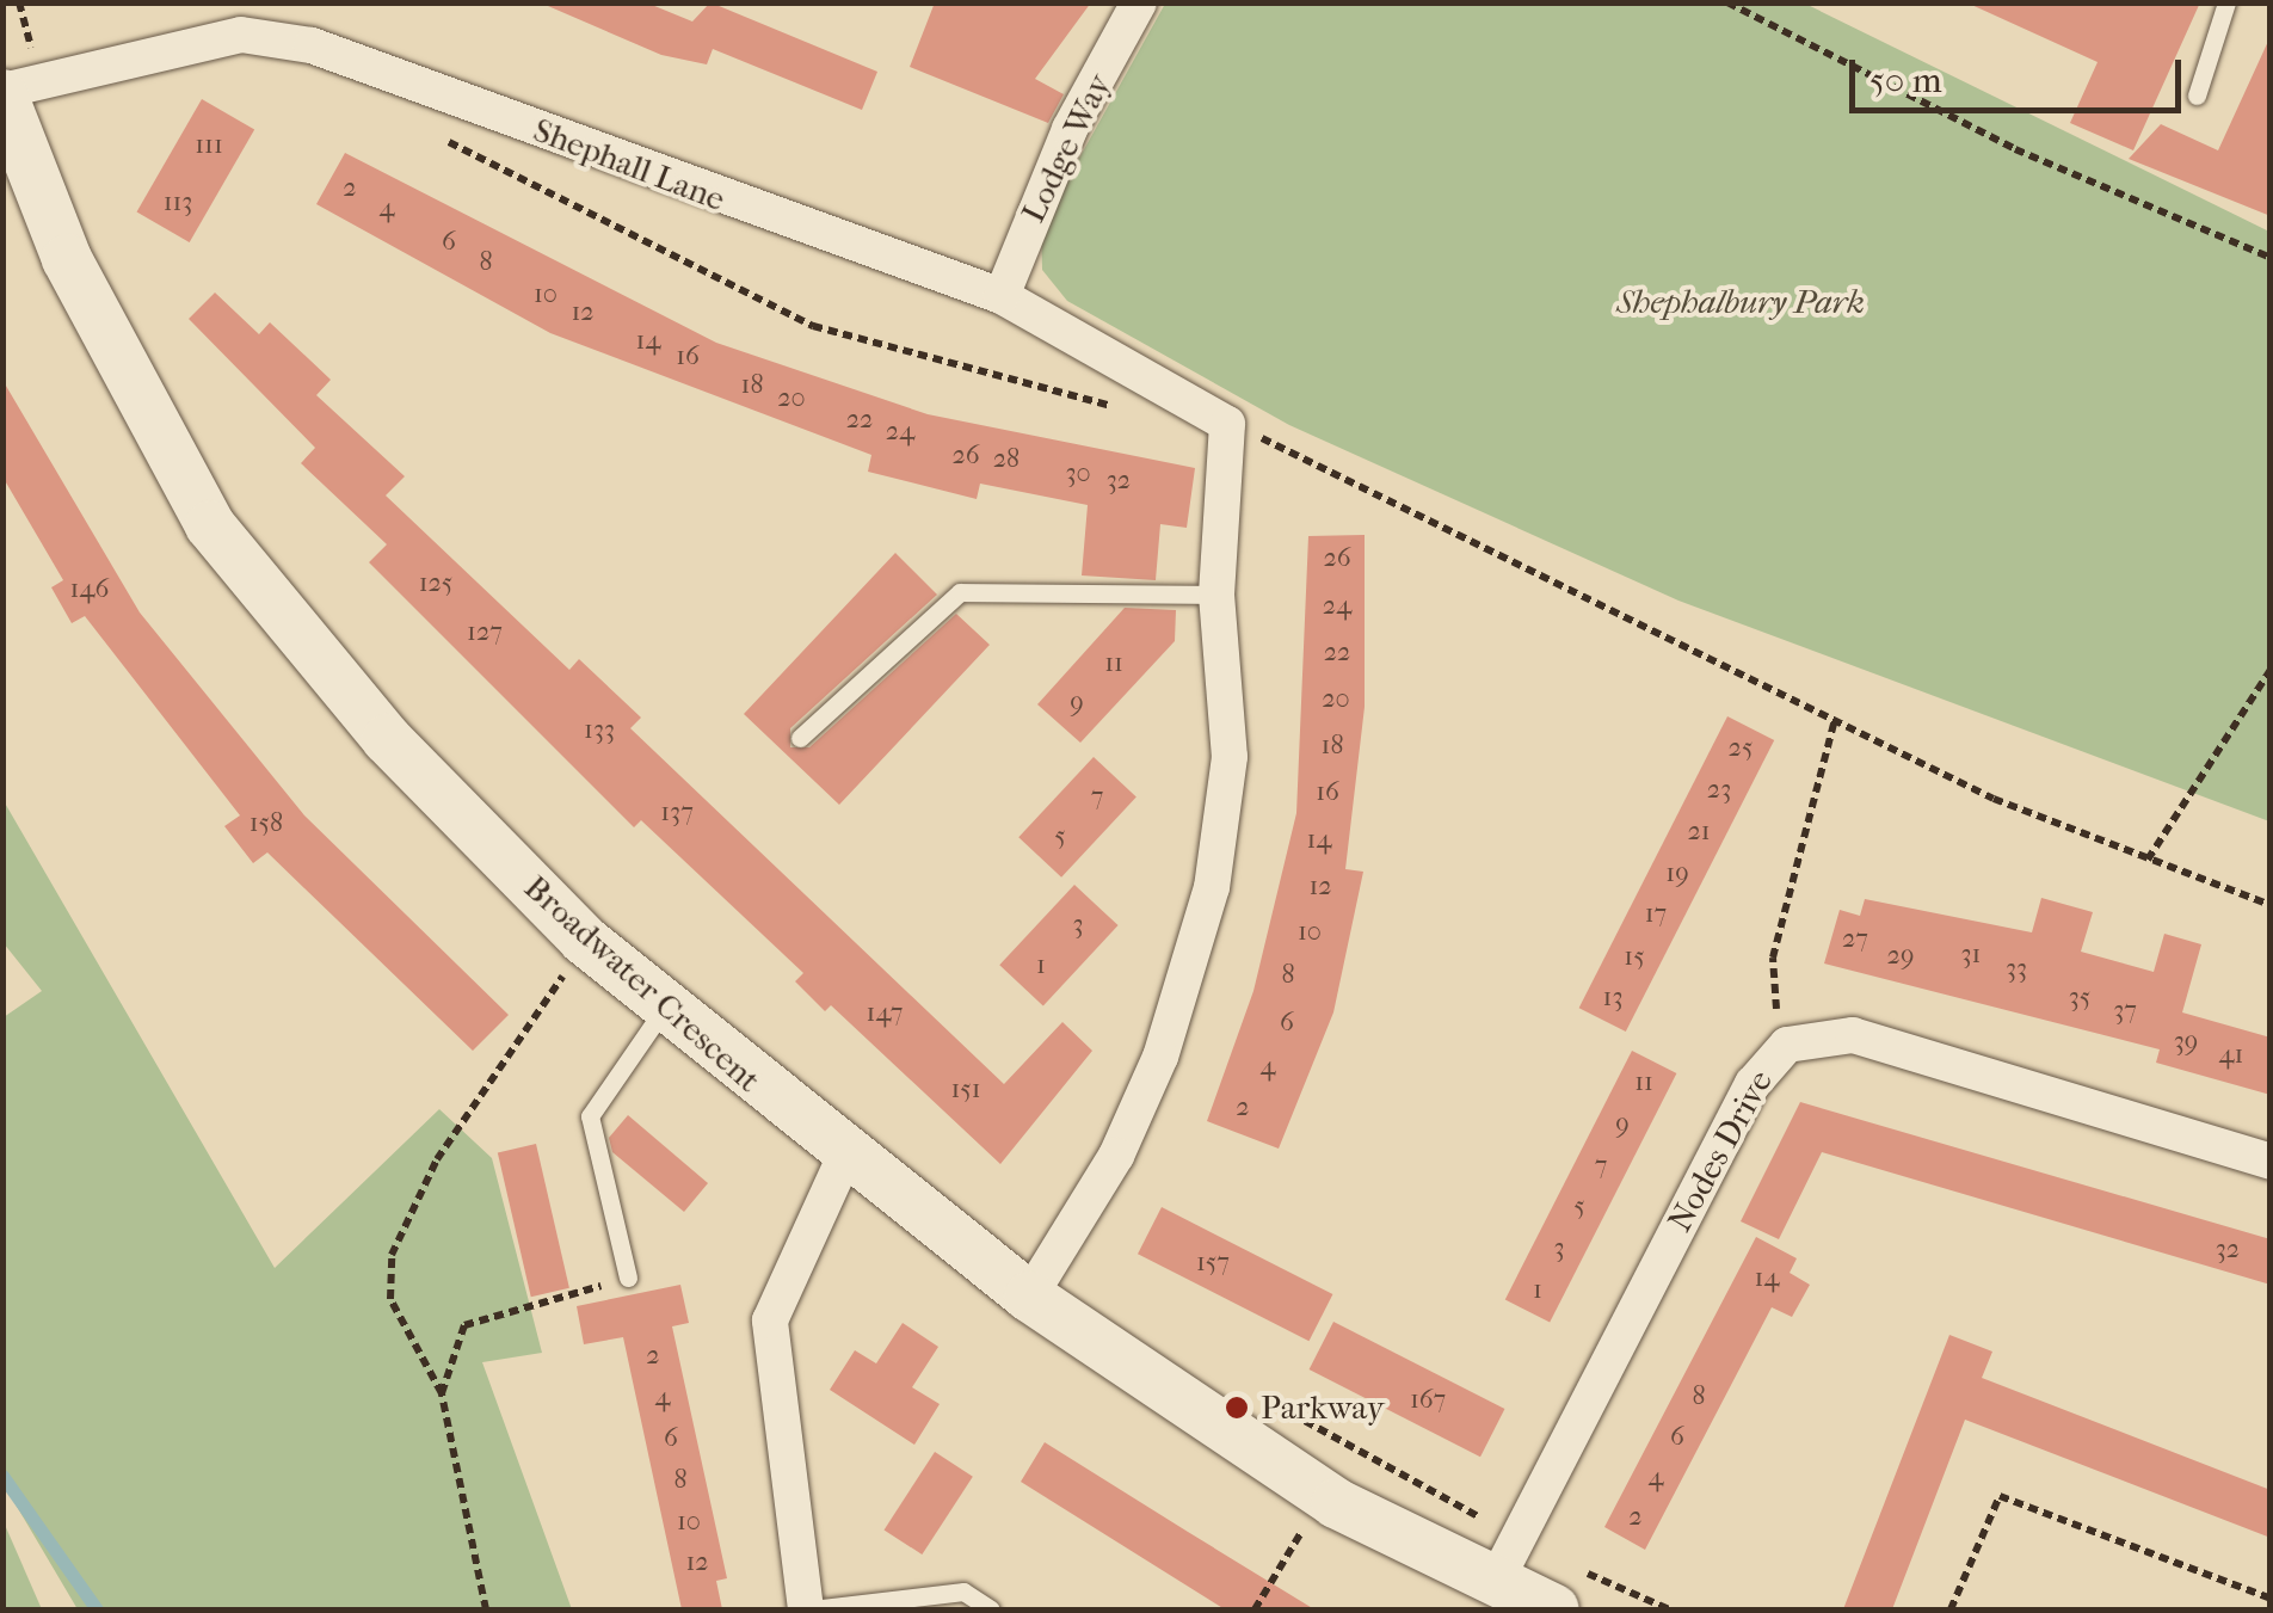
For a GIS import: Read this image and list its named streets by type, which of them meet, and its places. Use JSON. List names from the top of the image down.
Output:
{
  "streets": {
    "street": [
      "Lodge Way",
      "Shephall Lane",
      "Broadwater Crescent",
      "Nodes Drive"
    ]
  },
  "crossings": [
    ["Lodge Way", "Shephall Lane"],
    ["Shephall Lane", "Broadwater Crescent"],
    ["Broadwater Crescent", "Nodes Drive"]
  ],
  "parks": ["Shephalbury Park"],
  "places": ["Parkway"],
  "house_numbers": [
    "111",
    "2",
    "113",
    "4",
    "6",
    "8",
    "10",
    "12",
    "14",
    "16",
    "18",
    "20",
    "22",
    "24",
    "26",
    "28",
    "30",
    "32",
    "26",
    "125",
    "146",
    "24",
    "127",
    "22",
    "11",
    "20",
    "9",
    "133",
    "18",
    "25",
    "23",
    "16",
    "7",
    "137",
    "158",
    "21",
    "5",
    "14",
    "19",
    "12",
    "17",
    "3",
    "10",
    "27",
    "31",
    "29",
    "15",
    "1",
    "33",
    "8",
    "13",
    "35",
    "37",
    "147",
    "6",
    "39",
    "41",
    "4",
    "11",
    "151",
    "2",
    "9",
    "7",
    "5",
    "3",
    "32",
    "157",
    "14",
    "1",
    "2",
    "8",
    "4",
    "167",
    "6",
    "6",
    "4",
    "8",
    "2",
    "10",
    "12"
  ],
  "scale_bar": "50 m"
}
